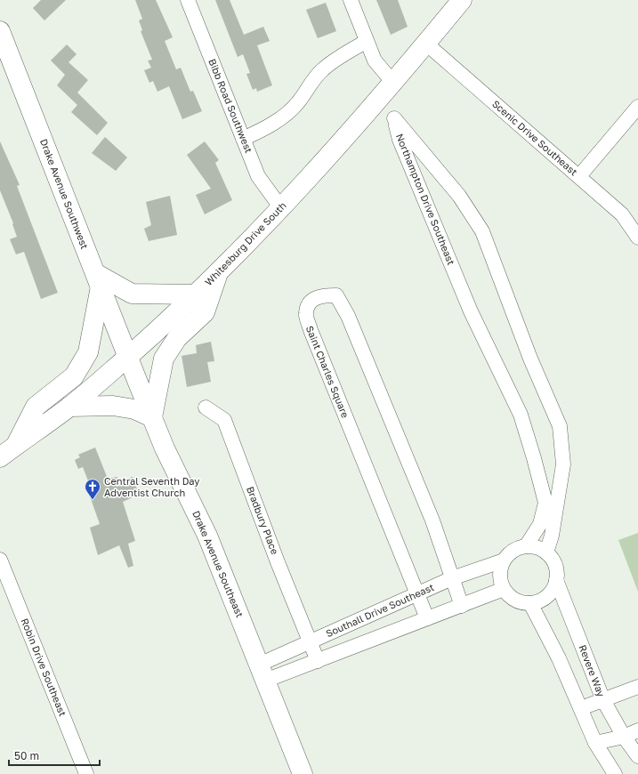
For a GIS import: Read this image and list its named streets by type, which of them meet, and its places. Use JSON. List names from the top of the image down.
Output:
{
  "streets": {
    "main road": ["Drake Avenue Southwest", "Whitesburg Drive South", "Drake Avenue Southeast"],
    "street": [
      "Bibb Road Southwest",
      "Scenic Drive Southeast",
      "Northampton Drive Southeast",
      "Saint Charles Square",
      "Bradbury Place",
      "Southall Drive Southeast",
      "Robin Drive Southeast",
      "Revere Way"
    ]
  },
  "crossings": [
    ["Bibb Road Southwest", "Whitesburg Drive South"],
    ["Scenic Drive Southeast", "Whitesburg Drive South"],
    ["Drake Avenue Southwest", "Whitesburg Drive South"],
    ["Drake Avenue Southwest", "Drake Avenue Southeast"],
    ["Northampton Drive Southeast", "Southall Drive Southeast"],
    ["Northampton Drive Southeast", "Revere Way"],
    ["Whitesburg Drive South", "Drake Avenue Southeast"],
    ["Saint Charles Square", "Southall Drive Southeast"],
    ["Bradbury Place", "Southall Drive Southeast"],
    ["Drake Avenue Southeast", "Southall Drive Southeast"],
    ["Southall Drive Southeast", "Revere Way"]
  ],
  "places": {
    "church": ["Central Seventh Day Adventist Church"]
  },
  "scale_bar": "50 m"
}
